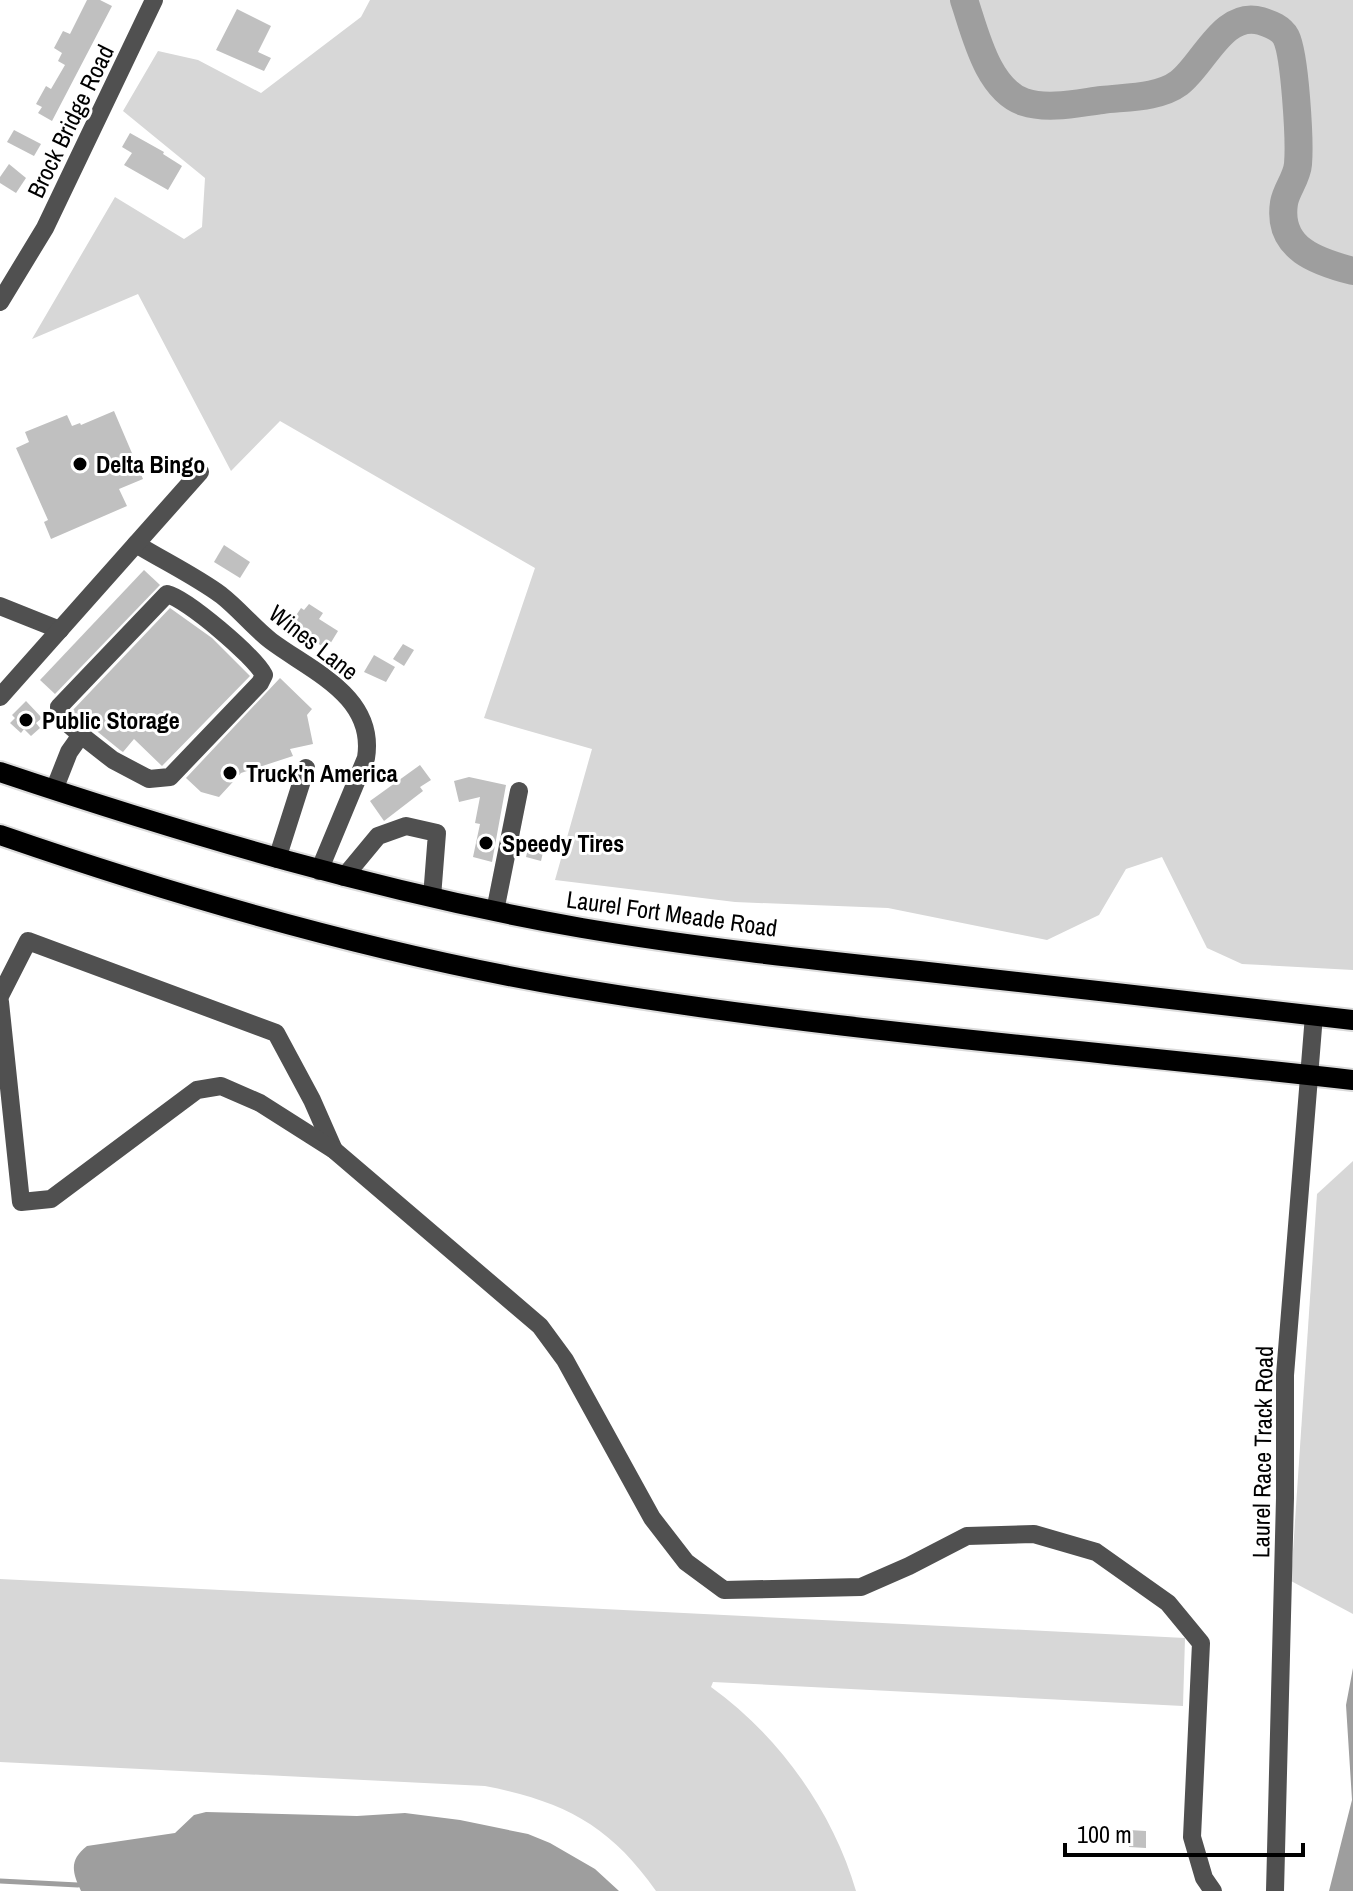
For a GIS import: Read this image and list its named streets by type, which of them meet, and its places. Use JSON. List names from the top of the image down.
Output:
{
  "streets": {
    "main road": ["Laurel Fort Meade Road"],
    "street": ["Brock Bridge Road", "Wines Lane", "Laurel Race Track Road"]
  },
  "crossings": [
    ["Wines Lane", "Laurel Fort Meade Road"],
    ["Laurel Fort Meade Road", "Laurel Race Track Road"]
  ],
  "places": [
    "Delta Bingo",
    "Public Storage",
    "Truck'n America",
    "Speedy Tires"
  ],
  "scale_bar": "100 m"
}
